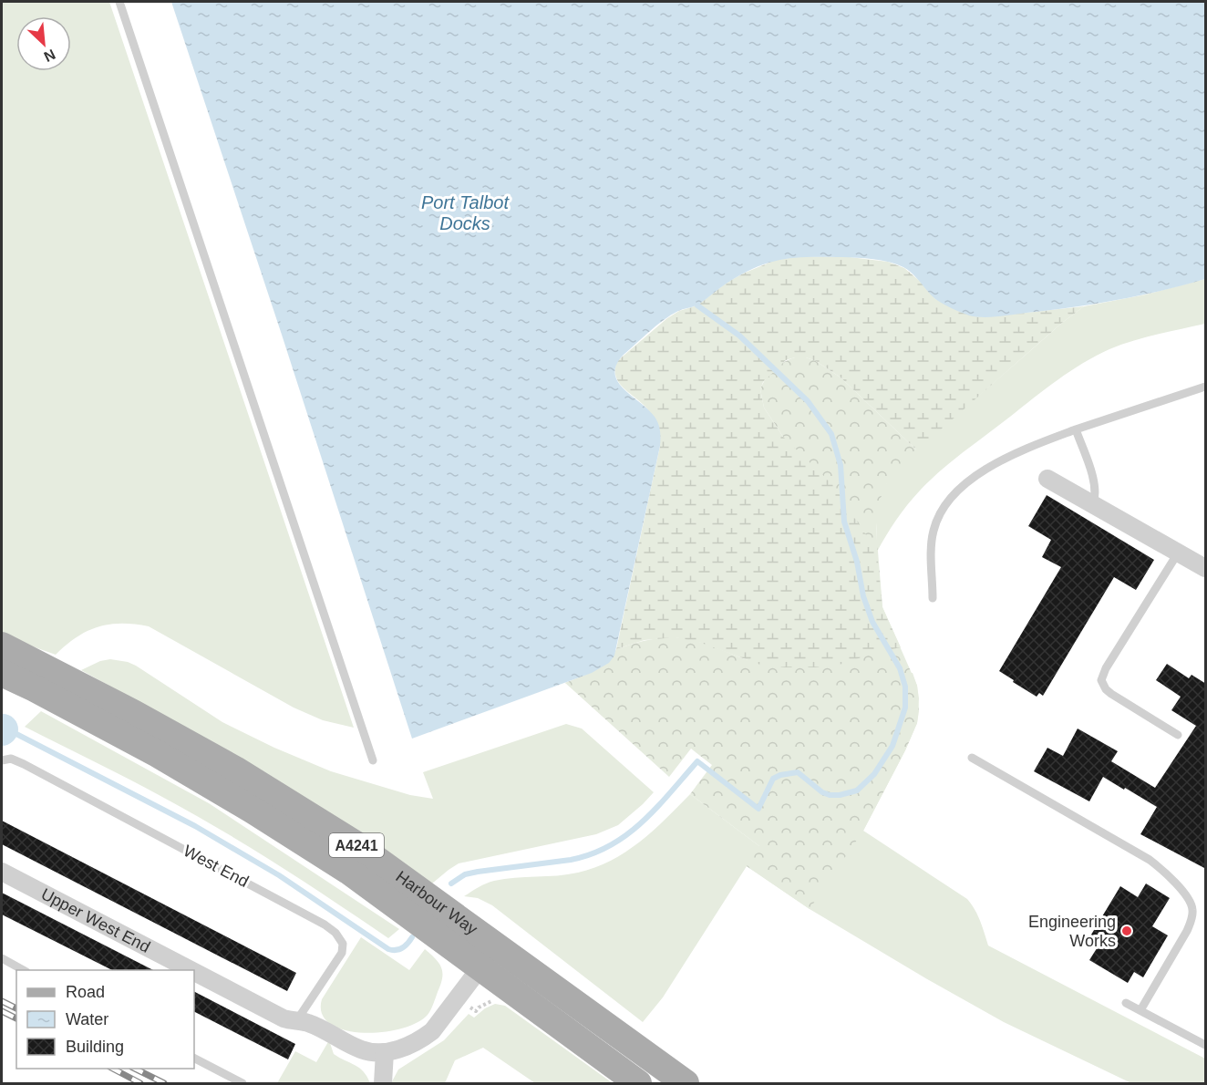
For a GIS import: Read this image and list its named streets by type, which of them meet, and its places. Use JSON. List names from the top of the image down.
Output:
{
  "streets": {
    "main road": ["A4241", "Harbour Way"],
    "street": ["Upper West End"],
    "lane": ["West End"]
  },
  "crossings": [
    ["West End", "Upper West End"]
  ],
  "water": ["Port Talbot Docks"],
  "places": ["Engineering Works"],
  "legend": ["Road", "Water", "Building"],
  "north": "bottom right"
}
